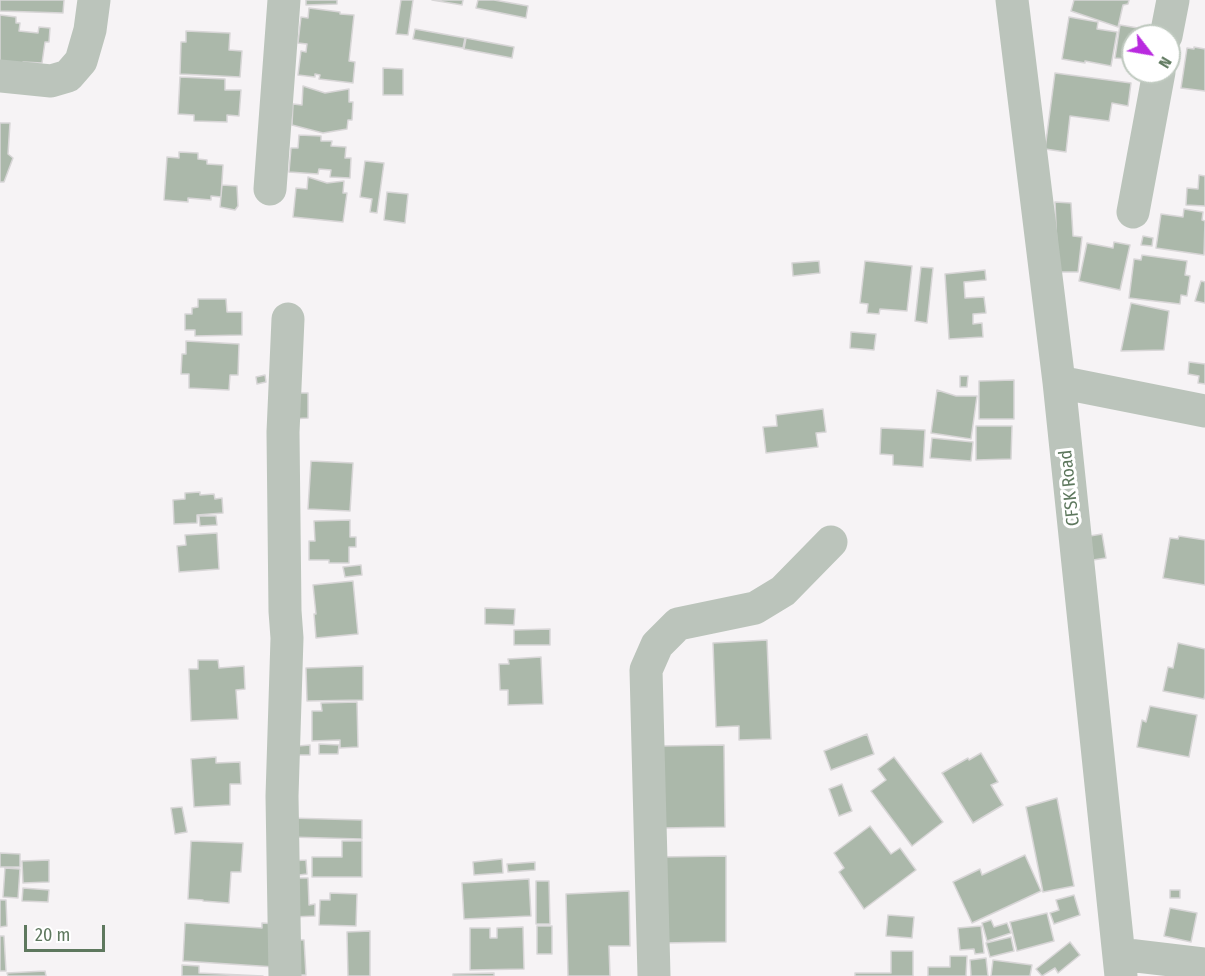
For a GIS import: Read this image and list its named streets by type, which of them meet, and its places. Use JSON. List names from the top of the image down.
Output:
{
  "streets": {
    "street": ["CFSK Road"]
  },
  "scale_bar": "20 m",
  "north": "bottom right"
}
